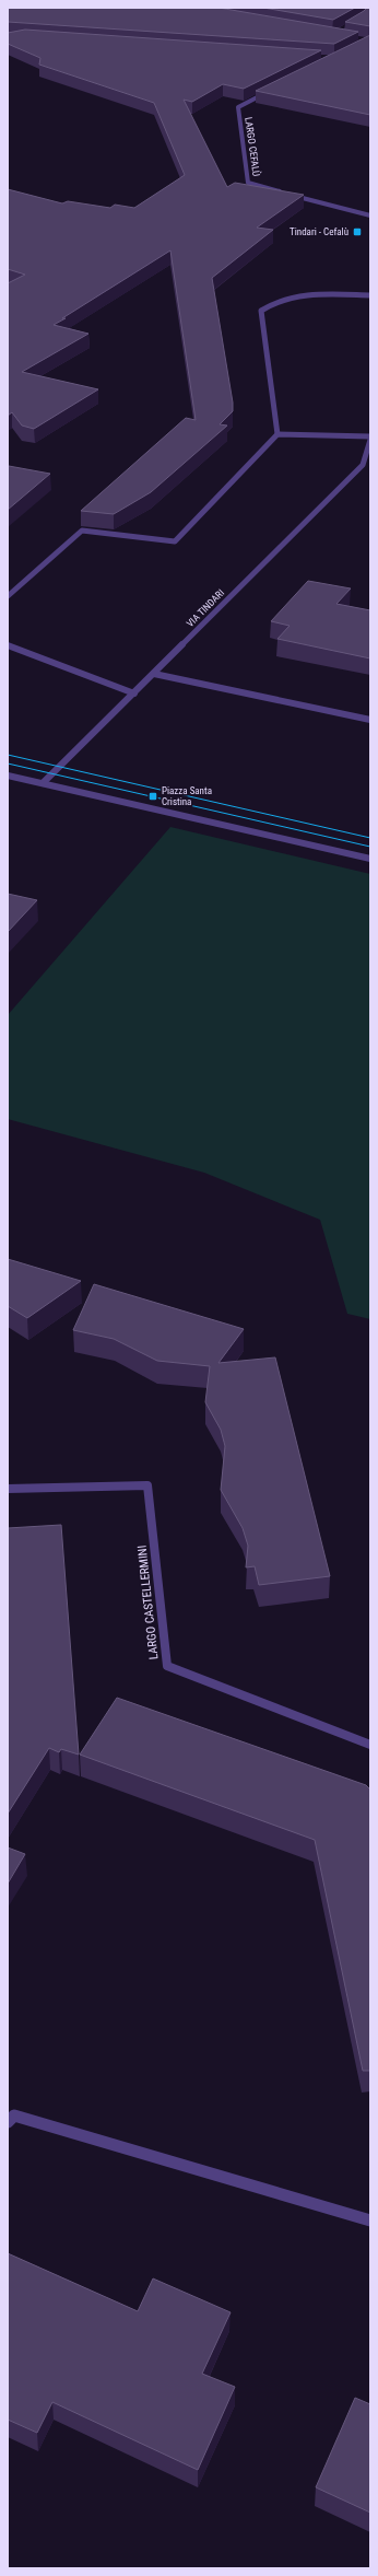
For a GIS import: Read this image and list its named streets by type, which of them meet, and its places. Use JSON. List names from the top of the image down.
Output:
{
  "streets": {
    "street": ["LARGO CEFALÙ", "VIA TINDARI", "LARGO CASTELLERMINI"]
  },
  "places": {
    "transit": ["Tindari - Cefalù", "Piazza Santa Cristina"]
  }
}
